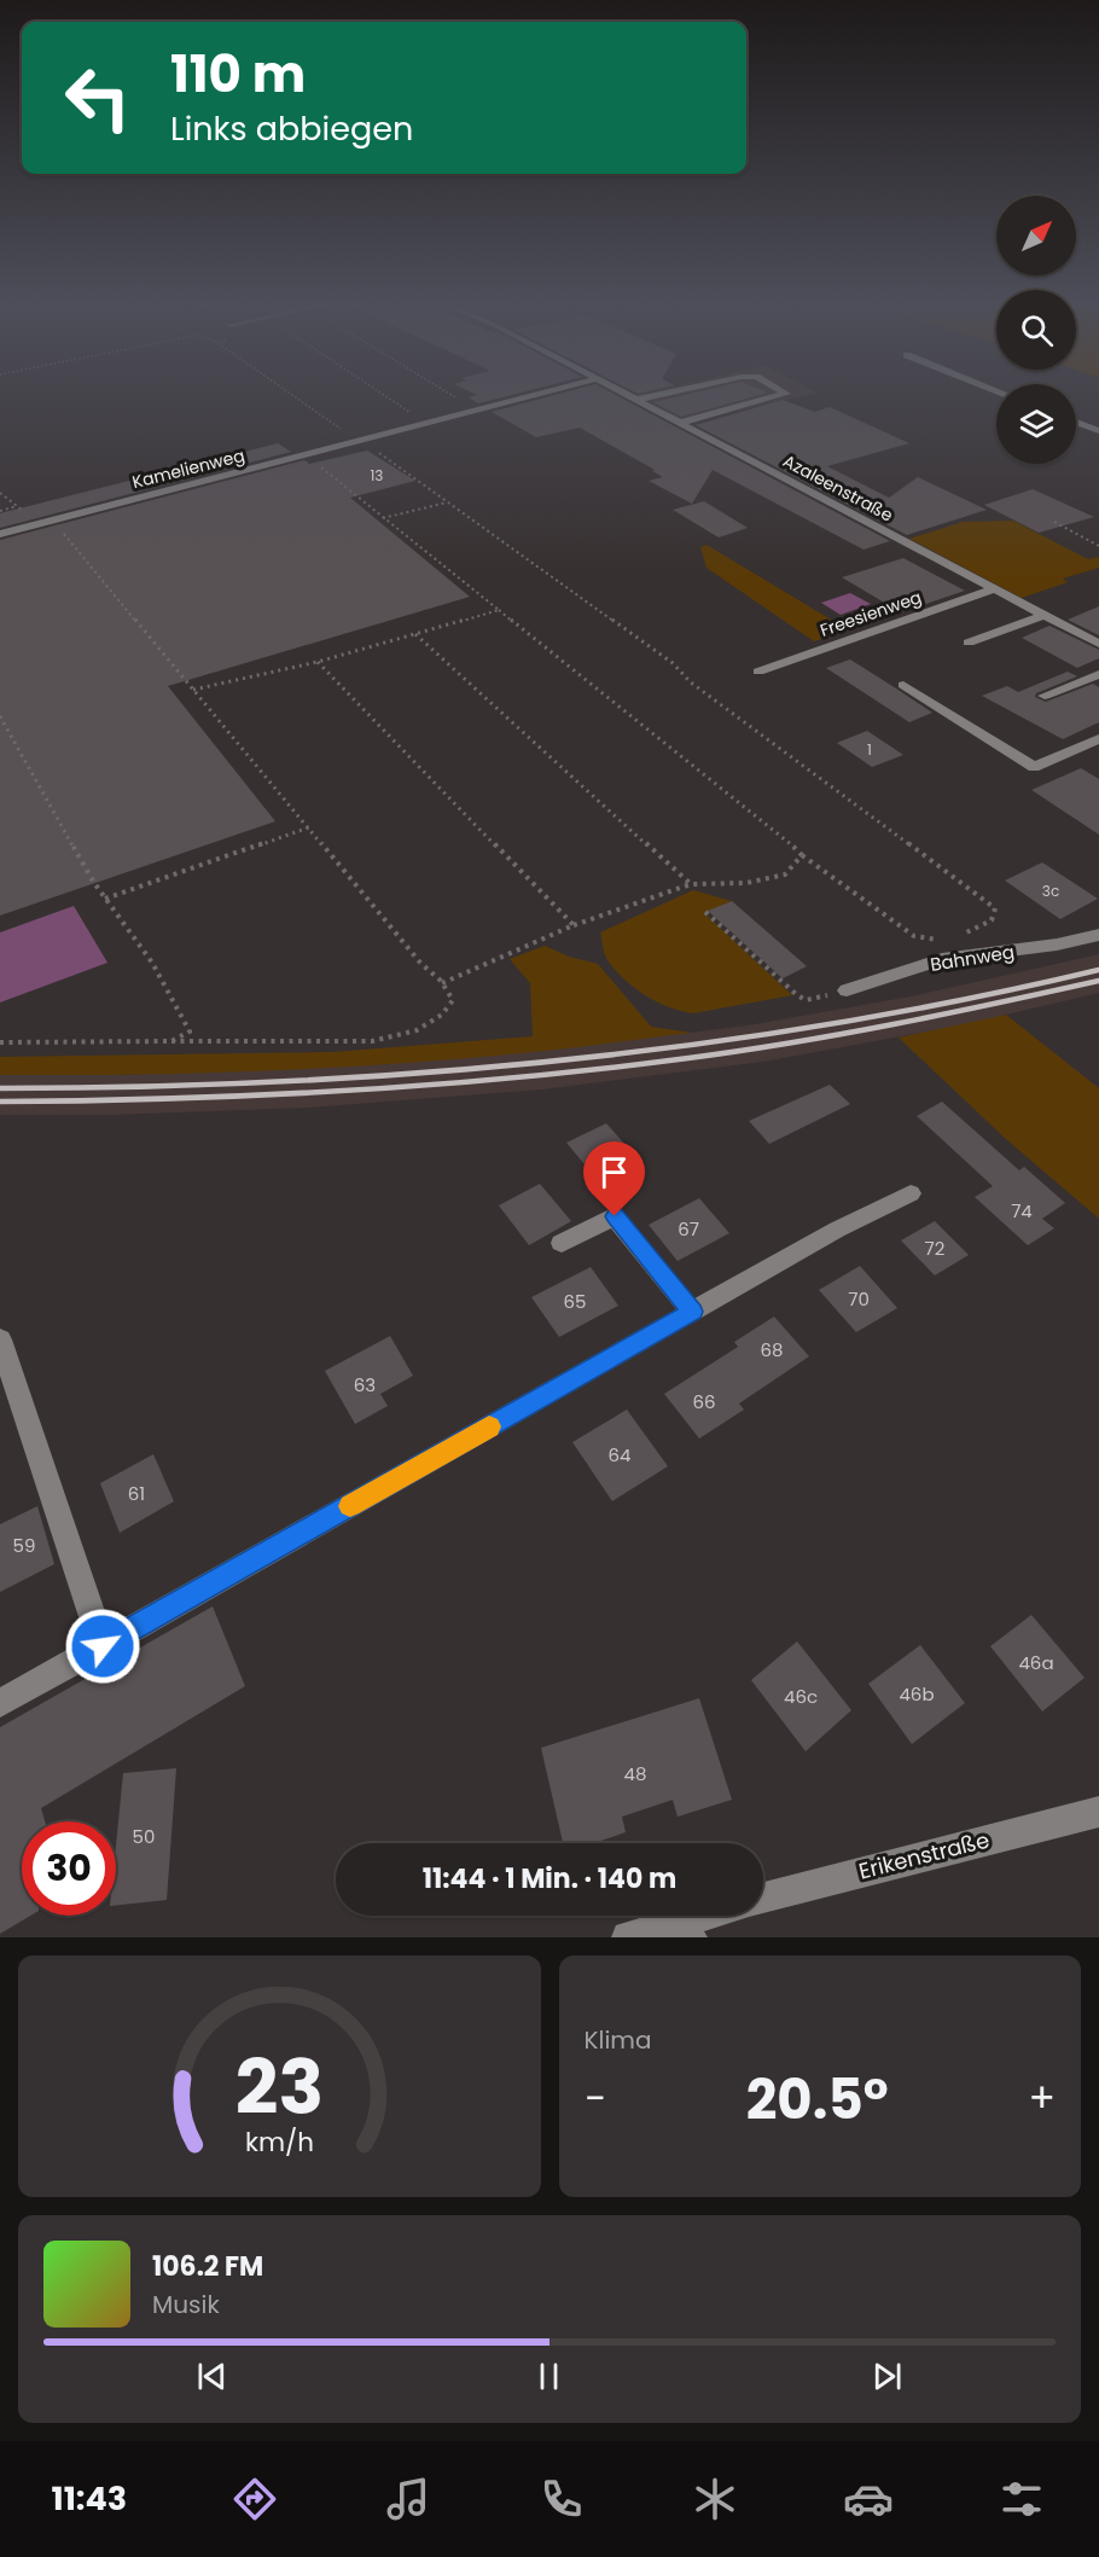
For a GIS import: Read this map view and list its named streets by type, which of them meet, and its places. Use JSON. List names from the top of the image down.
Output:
{
  "streets": {
    "street": [
      "Kamelienweg",
      "Azaleenstraße",
      "Freesienweg",
      "Bahnweg",
      "Erikenstraße"
    ]
  },
  "crossings": [
    ["Azaleenstraße", "Freesienweg"]
  ],
  "house_numbers": [
    "13",
    "1",
    "3c",
    "74",
    "67",
    "72",
    "70",
    "65",
    "68",
    "63",
    "66",
    "64",
    "61",
    "59",
    "46a",
    "46b",
    "46c",
    "48",
    "50"
  ],
  "north": "top right",
  "page": {
    "turn": ["110 m", "Links abbiegen"],
    "limit": "30",
    "trip": "11:44 · 1 Min. · 140 m",
    "tile": "Klima",
    "heat": ["−", "20.5°", "+"],
    "song": ["106.2 FM", "Musik"],
    "tabs": "11:43",
    "gauge": ["23", "km/h"]
  }
}
